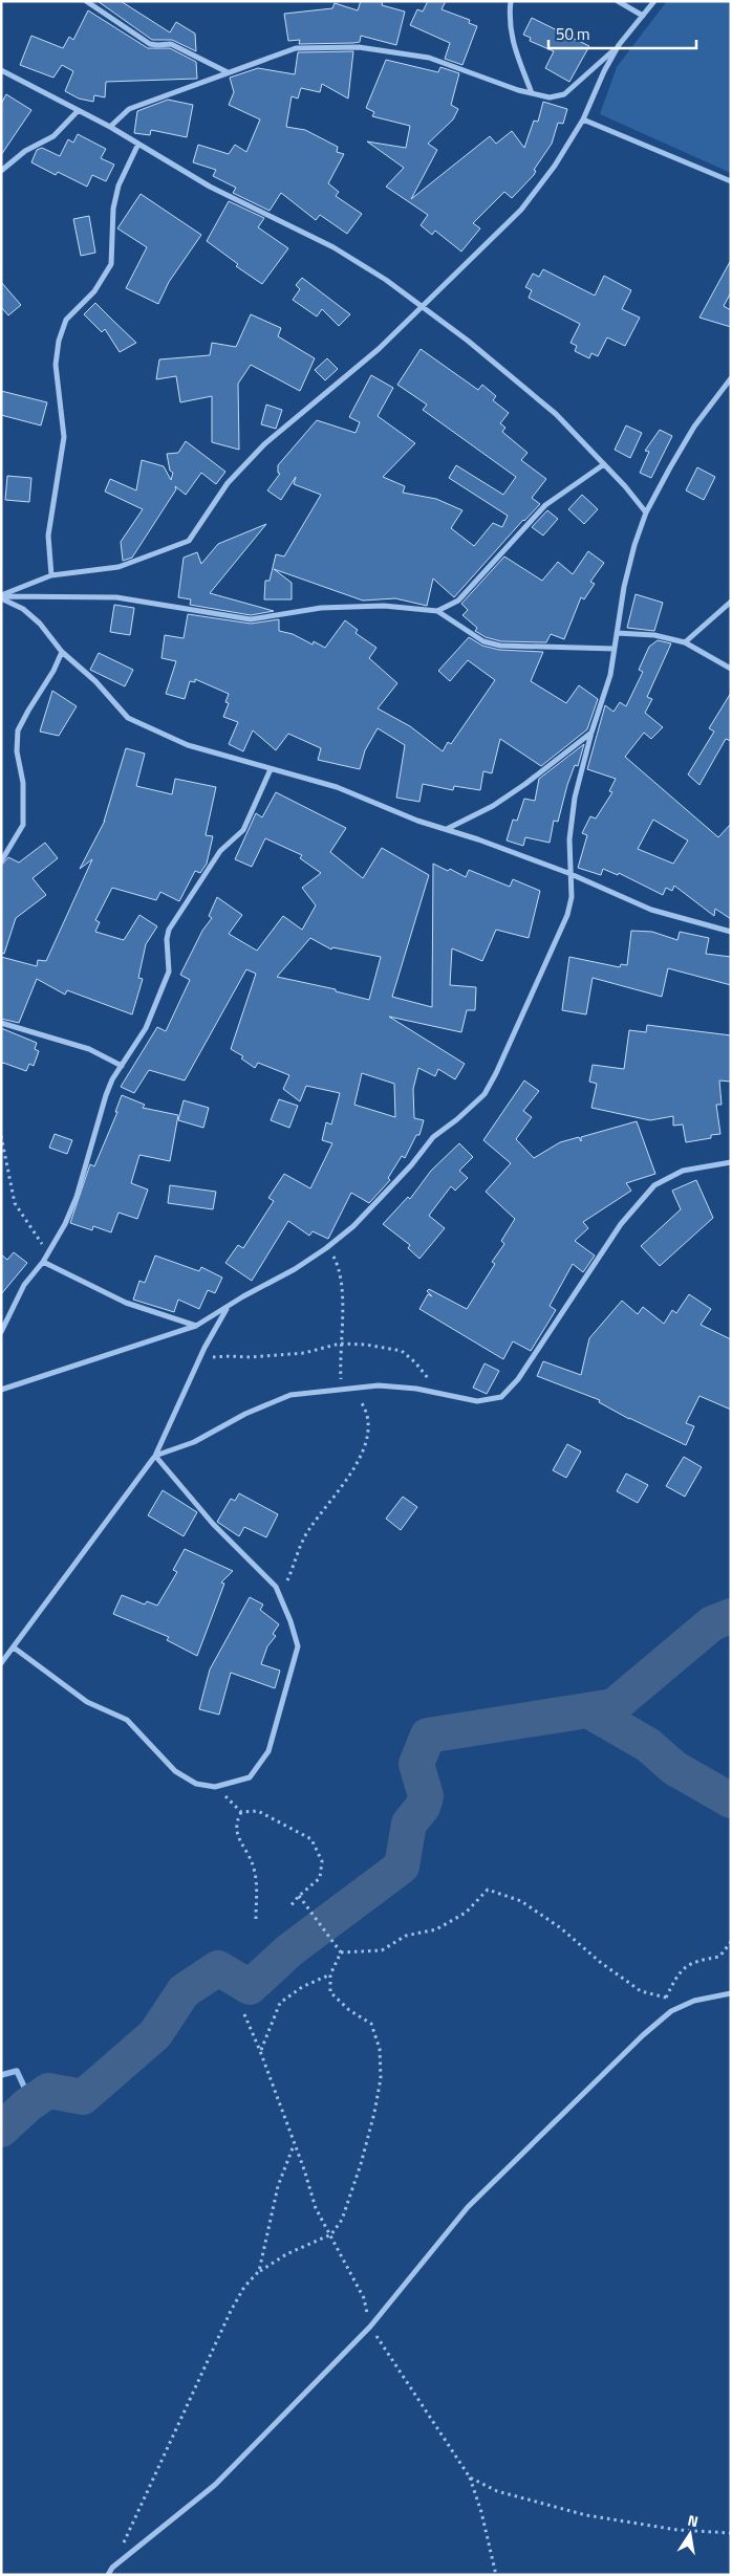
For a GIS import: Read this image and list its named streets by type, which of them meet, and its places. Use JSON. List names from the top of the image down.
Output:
{
  "scale_bar": "50 m",
  "north": "top"
}
